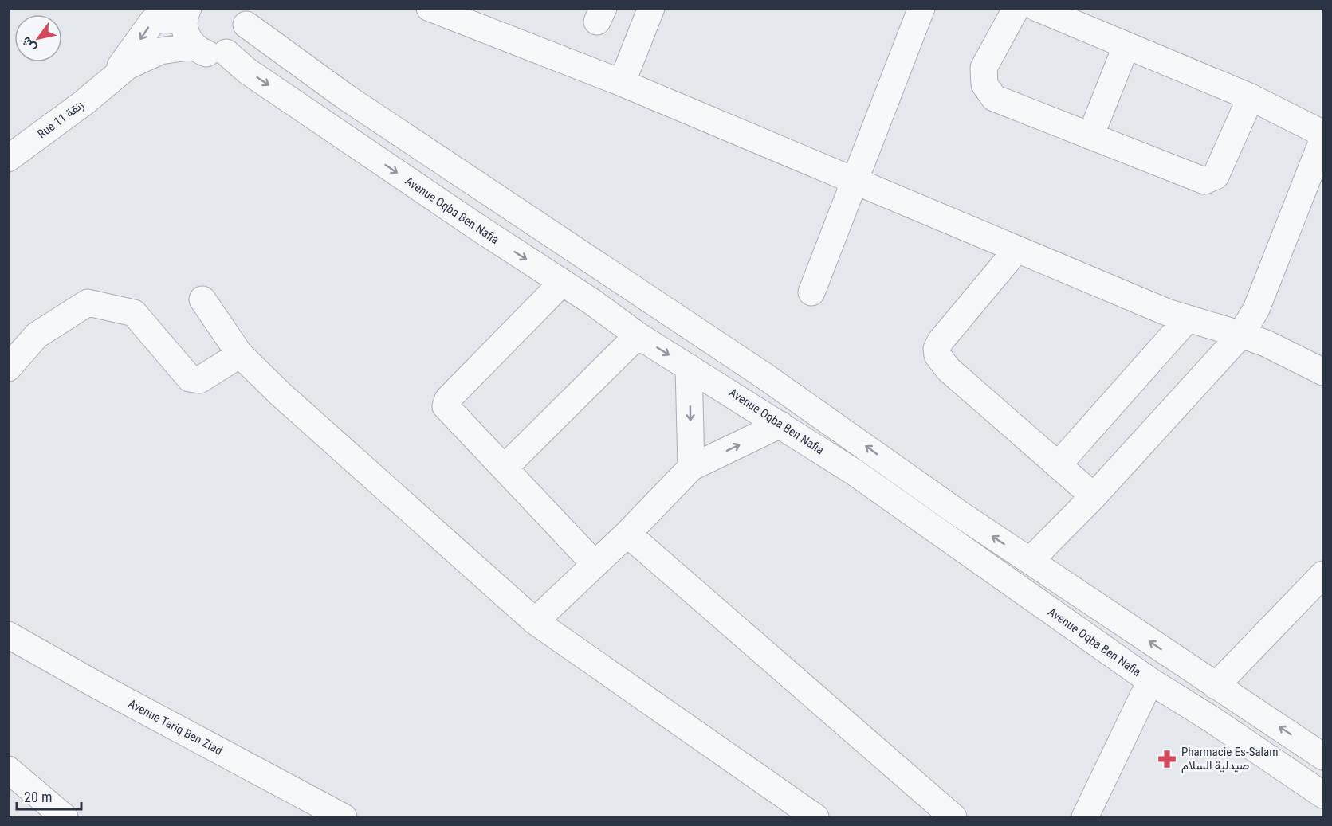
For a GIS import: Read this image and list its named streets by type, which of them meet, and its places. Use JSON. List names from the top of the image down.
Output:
{
  "streets": {
    "street": ["Rue 11 زنقة", "Avenue Oqba Ben Nafia", "Avenue Tariq Ben Ziad"]
  },
  "places": {
    "pharmacy": ["Pharmacie Es-Salam صيدلية السلام"]
  },
  "scale_bar": "20 m",
  "north": "bottom left"
}
